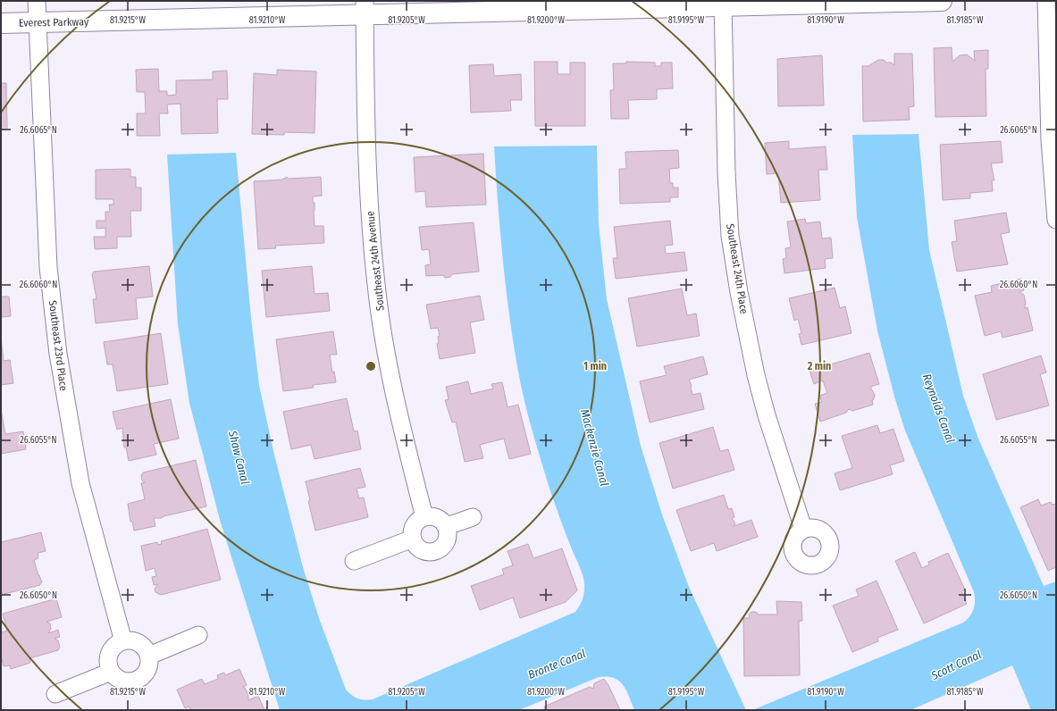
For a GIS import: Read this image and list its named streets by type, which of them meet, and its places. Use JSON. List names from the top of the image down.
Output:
{
  "streets": {
    "street": [
      "Everest Parkway",
      "Southeast 24th Avenue",
      "Southeast 24th Place",
      "Southeast 23rd Place"
    ]
  },
  "crossings": [
    ["Everest Parkway", "Southeast 24th Avenue"],
    ["Everest Parkway", "Southeast 24th Place"],
    ["Everest Parkway", "Southeast 23rd Place"]
  ],
  "water": [
    "Reynolds Canal",
    "Mackenzie Canal",
    "Shaw Canal",
    "Bronte Canal",
    "Scott Canal"
  ],
  "coordinates": [
    "81.9215°W",
    "81.9210°W",
    "81.9205°W",
    "81.9200°W",
    "81.9195°W",
    "81.9190°W",
    "81.9185°W",
    "26.6065°N",
    "26.6060°N",
    "26.6055°N",
    "26.6050°N"
  ],
  "rings": ["1 min", "2 min"]
}
